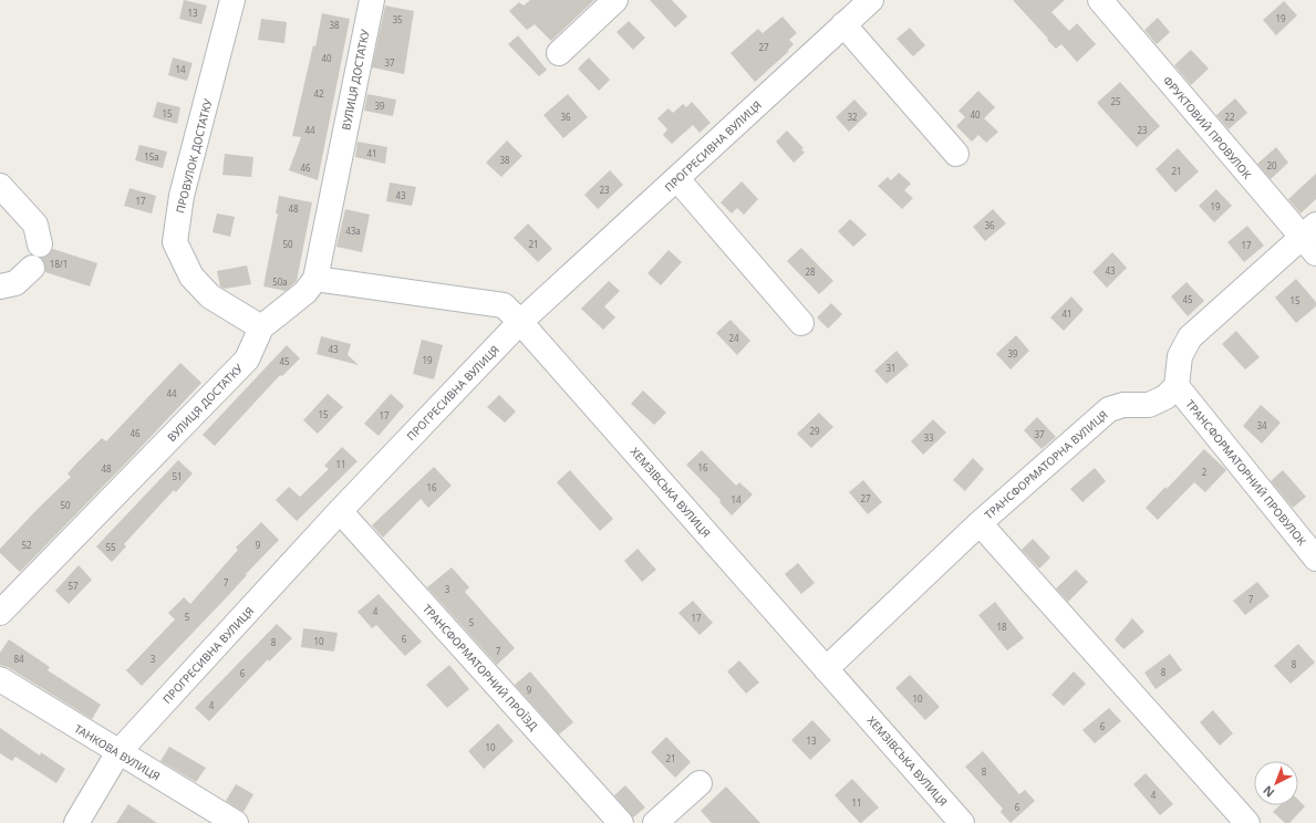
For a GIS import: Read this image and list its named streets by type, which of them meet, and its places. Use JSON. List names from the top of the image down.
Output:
{
  "streets": {
    "street": [
      "ВУЛИЦЯ ДОСТАТКУ",
      "ФРУКТОВИЙ ПРОВУЛОК",
      "ПРОГРЕСИВНА ВУЛИЦЯ",
      "ПРОВУЛОК ДОСТАТКУ",
      "ТРАНСФОРМАТОРНА ВУЛИЦЯ",
      "ТРАНСФОРМАТОРНИЙ ПРОВУЛОК",
      "ХЕМЗІВСЬКА ВУЛИЦЯ",
      "ТРАНСФОРМАТОРНИЙ ПРОЇЗД",
      "ТАНКОВА ВУЛИЦЯ"
    ]
  },
  "crossings": [
    ["ВУЛИЦЯ ДОСТАТКУ", "ПРОВУЛОК ДОСТАТКУ"],
    ["ВУЛИЦЯ ДОСТАТКУ", "ХЕМЗІВСЬКА ВУЛИЦЯ"],
    ["ПРОГРЕСИВНА ВУЛИЦЯ", "ХЕМЗІВСЬКА ВУЛИЦЯ"],
    ["ПРОГРЕСИВНА ВУЛИЦЯ", "ТРАНСФОРМАТОРНИЙ ПРОЇЗД"],
    ["ПРОГРЕСИВНА ВУЛИЦЯ", "ТАНКОВА ВУЛИЦЯ"],
    ["ТРАНСФОРМАТОРНА ВУЛИЦЯ", "ТРАНСФОРМАТОРНИЙ ПРОВУЛОК"],
    ["ТРАНСФОРМАТОРНА ВУЛИЦЯ", "ХЕМЗІВСЬКА ВУЛИЦЯ"]
  ],
  "house_numbers": [
    "13",
    "19",
    "35",
    "38",
    "27",
    "40",
    "37",
    "14",
    "42",
    "25",
    "39",
    "15",
    "40",
    "36",
    "32",
    "22",
    "44",
    "23",
    "41",
    "15а",
    "38",
    "20",
    "46",
    "21",
    "23",
    "43",
    "17",
    "19",
    "48",
    "36",
    "43а",
    "50",
    "21",
    "17",
    "18/1",
    "43",
    "28",
    "50а",
    "45",
    "15",
    "41",
    "24",
    "43",
    "39",
    "19",
    "45",
    "31",
    "44",
    "15",
    "17",
    "34",
    "29",
    "46",
    "37",
    "33",
    "11",
    "16",
    "48",
    "2",
    "51",
    "16",
    "27",
    "14",
    "50",
    "52",
    "9",
    "55",
    "7",
    "57",
    "3",
    "7",
    "4",
    "5",
    "17",
    "5",
    "18",
    "6",
    "10",
    "8",
    "7",
    "84",
    "3",
    "8",
    "8",
    "6",
    "9",
    "10",
    "4",
    "6",
    "13",
    "10",
    "21",
    "8",
    "4",
    "11",
    "6"
  ],
  "north": "bottom left"
}
